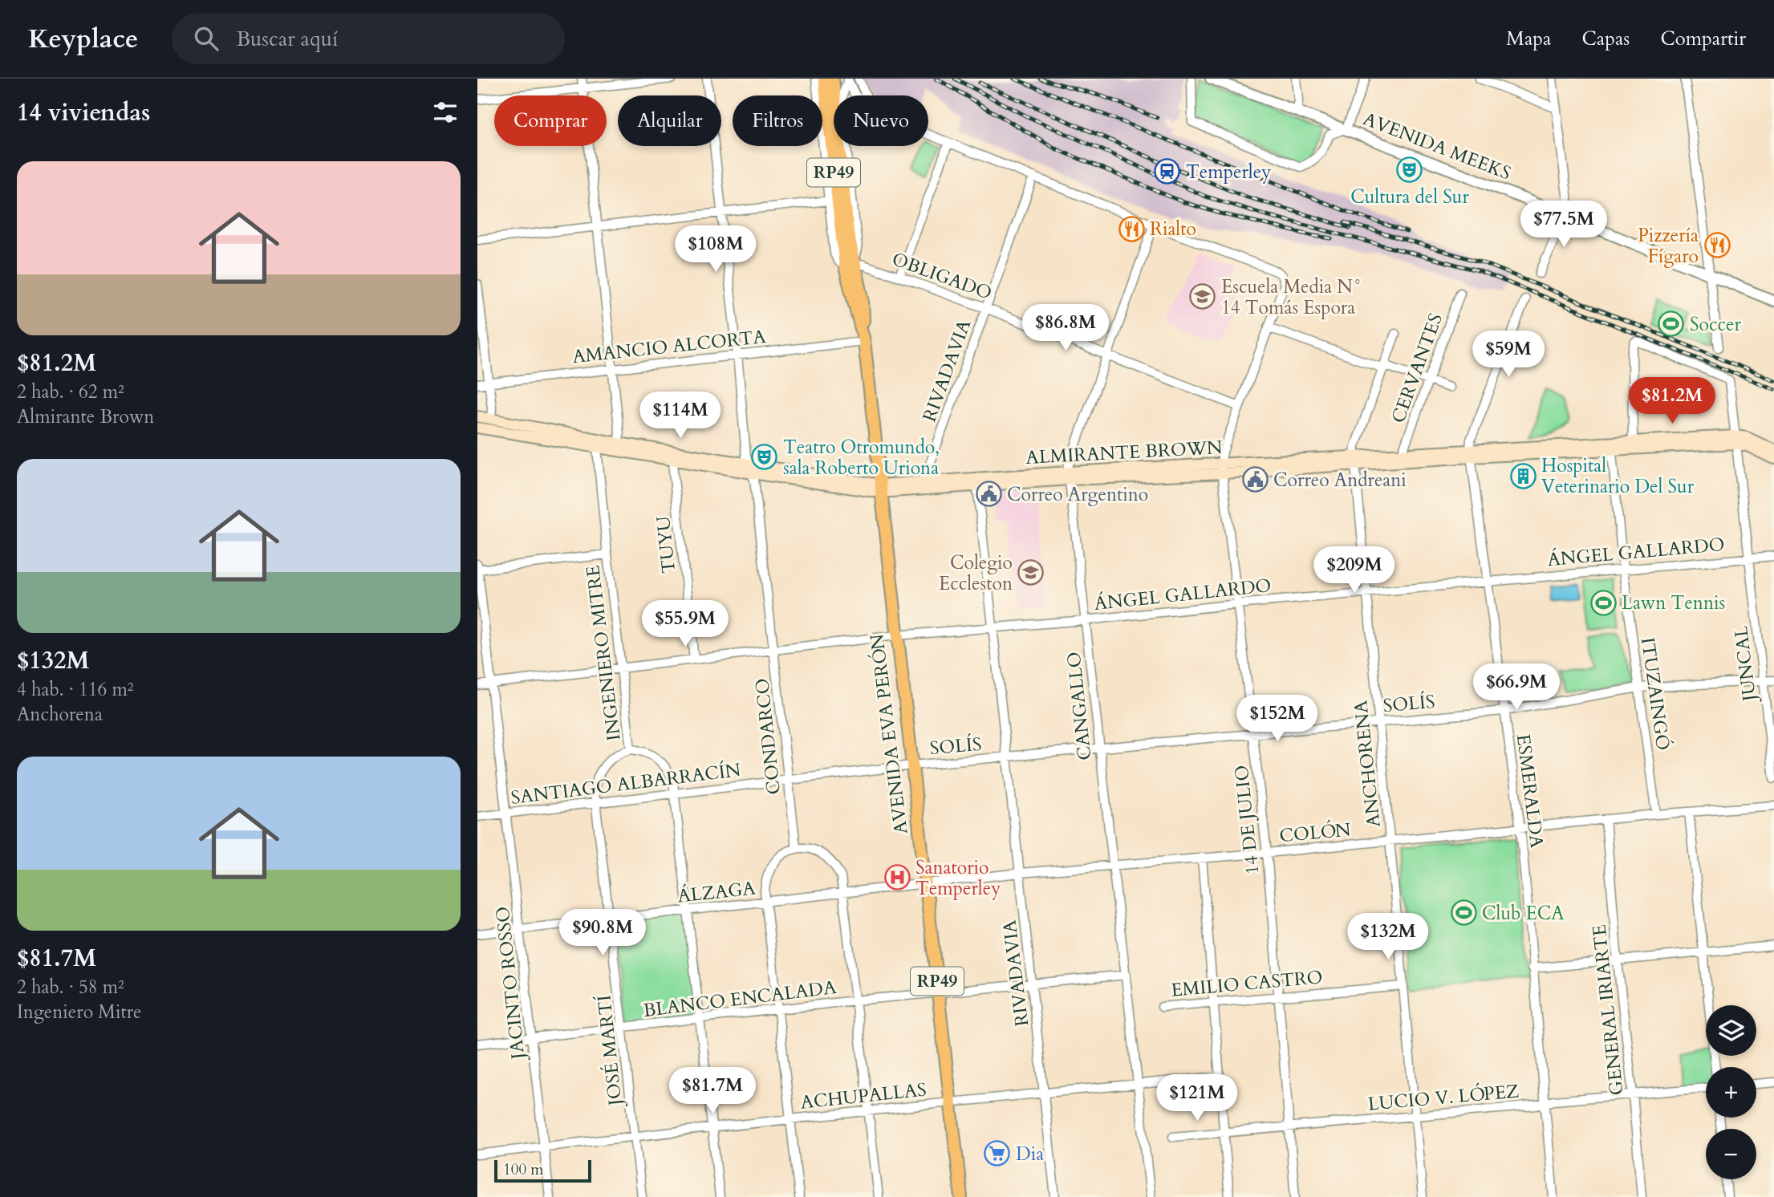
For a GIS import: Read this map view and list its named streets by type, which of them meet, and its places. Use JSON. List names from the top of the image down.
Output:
{
  "streets": {
    "main road": ["RP49", "ALMIRANTE BROWN", "AVENIDA EVA PERÓN"],
    "street": [
      "AVENIDA MEEKS",
      "OBLIGADO",
      "AMANCIO ALCORTA",
      "CERVANTES",
      "RIVADAVIA",
      "TUYU",
      "ÁNGEL GALLARDO",
      "INGENIERO MITRE",
      "JUNCAL",
      "ITUZAINGÓ",
      "SOLÍS",
      "CANGALLO",
      "CONDARCO",
      "ANCHORENA",
      "SANTIAGO ALBARRACÍN",
      "ESMERALDA",
      "14 DE JULIO",
      "COLÓN",
      "ÁLZAGA",
      "JACINTO ROSSO",
      "EMILIO CASTRO",
      "BLANCO ENCALADA",
      "GENERAL IRIARTE",
      "JOSÉ MARTÍ",
      "ACHUPALLAS",
      "LUCIO V. LÓPEZ"
    ]
  },
  "crossings": [
    ["RP49", "OBLIGADO"],
    ["RP49", "AMANCIO ALCORTA"],
    ["RP49", "AVENIDA EVA PERÓN"],
    ["OBLIGADO", "RIVADAVIA"],
    ["OBLIGADO", "CANGALLO"],
    ["OBLIGADO", "14 DE JULIO"],
    ["AMANCIO ALCORTA", "AVENIDA EVA PERÓN"],
    ["AMANCIO ALCORTA", "CONDARCO"],
    ["CERVANTES", "ALMIRANTE BROWN"],
    ["RIVADAVIA", "ALMIRANTE BROWN"],
    ["RIVADAVIA", "ÁNGEL GALLARDO"],
    ["RIVADAVIA", "SOLÍS"],
    ["RIVADAVIA", "COLÓN"],
    ["ALMIRANTE BROWN", "TUYU"],
    ["ALMIRANTE BROWN", "INGENIERO MITRE"],
    ["ALMIRANTE BROWN", "JUNCAL"],
    ["ALMIRANTE BROWN", "ITUZAINGÓ"],
    ["ALMIRANTE BROWN", "CANGALLO"],
    ["ALMIRANTE BROWN", "AVENIDA EVA PERÓN"],
    ["ALMIRANTE BROWN", "CONDARCO"],
    ["ALMIRANTE BROWN", "ANCHORENA"],
    ["ALMIRANTE BROWN", "ESMERALDA"],
    ["ALMIRANTE BROWN", "14 DE JULIO"],
    ["TUYU", "ÁNGEL GALLARDO"],
    ["ÁNGEL GALLARDO", "INGENIERO MITRE"],
    ["ÁNGEL GALLARDO", "JUNCAL"],
    ["ÁNGEL GALLARDO", "ITUZAINGÓ"],
    ["ÁNGEL GALLARDO", "CANGALLO"],
    ["ÁNGEL GALLARDO", "AVENIDA EVA PERÓN"],
    ["ÁNGEL GALLARDO", "CONDARCO"],
    ["ÁNGEL GALLARDO", "ANCHORENA"],
    ["ÁNGEL GALLARDO", "ESMERALDA"],
    ["ÁNGEL GALLARDO", "14 DE JULIO"],
    ["ÁNGEL GALLARDO", "JACINTO ROSSO"],
    ["INGENIERO MITRE", "SANTIAGO ALBARRACÍN"],
    ["INGENIERO MITRE", "ÁLZAGA"],
    ["INGENIERO MITRE", "BLANCO ENCALADA"],
    ["INGENIERO MITRE", "JOSÉ MARTÍ"],
    ["INGENIERO MITRE", "ACHUPALLAS"],
    ["JUNCAL", "SOLÍS"],
    ["ITUZAINGÓ", "SOLÍS"],
    ["ITUZAINGÓ", "COLÓN"],
    ["SOLÍS", "CANGALLO"],
    ["SOLÍS", "AVENIDA EVA PERÓN"],
    ["SOLÍS", "ANCHORENA"],
    ["SOLÍS", "SANTIAGO ALBARRACÍN"],
    ["SOLÍS", "ESMERALDA"],
    ["SOLÍS", "14 DE JULIO"],
    ["CANGALLO", "14 DE JULIO"],
    ["CANGALLO", "COLÓN"],
    ["AVENIDA EVA PERÓN", "SANTIAGO ALBARRACÍN"],
    ["AVENIDA EVA PERÓN", "COLÓN"],
    ["AVENIDA EVA PERÓN", "ÁLZAGA"],
    ["AVENIDA EVA PERÓN", "BLANCO ENCALADA"],
    ["AVENIDA EVA PERÓN", "ACHUPALLAS"],
    ["CONDARCO", "SANTIAGO ALBARRACÍN"],
    ["ANCHORENA", "COLÓN"],
    ["ANCHORENA", "EMILIO CASTRO"],
    ["ANCHORENA", "LUCIO V. LÓPEZ"],
    ["SANTIAGO ALBARRACÍN", "JACINTO ROSSO"],
    ["SANTIAGO ALBARRACÍN", "JOSÉ MARTÍ"],
    ["ESMERALDA", "COLÓN"],
    ["ESMERALDA", "LUCIO V. LÓPEZ"],
    ["14 DE JULIO", "COLÓN"],
    ["14 DE JULIO", "EMILIO CASTRO"],
    ["14 DE JULIO", "LUCIO V. LÓPEZ"],
    ["COLÓN", "ÁLZAGA"],
    ["COLÓN", "GENERAL IRIARTE"],
    ["ÁLZAGA", "JACINTO ROSSO"],
    ["ÁLZAGA", "JOSÉ MARTÍ"],
    ["JACINTO ROSSO", "BLANCO ENCALADA"],
    ["JACINTO ROSSO", "ACHUPALLAS"],
    ["BLANCO ENCALADA", "JOSÉ MARTÍ"],
    ["GENERAL IRIARTE", "LUCIO V. LÓPEZ"],
    ["JOSÉ MARTÍ", "ACHUPALLAS"]
  ],
  "places": {
    "theatre": ["Cultura del Sur", "Teatro Otromundo, sala Roberto Uriona"],
    "station": ["Temperley"],
    "restaurant": ["Rialto", "Pizzería Fígaro"],
    "school or university": ["Escuela Media N° 14 Tomás Espora", "Colegio Eccleston"],
    "sports": ["Soccer", "Lawn Tennis", "Club ECA"],
    "building": ["Hospital Veterinario Del Sur"],
    "public building": ["Correo Andreani", "Correo Argentino"],
    "hospital": ["Sanatorio Temperley"],
    "supermarket": ["Dia"]
  },
  "scale_bar": "100 m",
  "page": {
    "header": "Keyplace",
    "search": "Buscar aquí",
    "nav": ["Mapa", "Capas", "Compartir"],
    "heading": "14 viviendas",
    "chip": [
      "Comprar",
      "Alquilar",
      "Filtros",
      "Nuevo"
    ],
    "list": [
      {
        "name": "$81.2M",
        "note": "2 hab. · 62 m² · Almirante Brown"
      },
      {
        "name": "$132M",
        "note": "4 hab. · 116 m² · Anchorena"
      },
      {
        "name": "$81.7M",
        "note": "2 hab. · 58 m² · Ingeniero Mitre"
      }
    ],
    "price": [
      "$77.5M",
      "$108M",
      "$86.8M",
      "$59M",
      "$81.2M",
      "$114M",
      "$209M",
      "$55.9M",
      "$66.9M",
      "$152M",
      "$90.8M",
      "$132M",
      "$81.7M",
      "$121M"
    ],
    "map_buttons": ["+", "−"],
    "scale": "100 m"
  }
}
